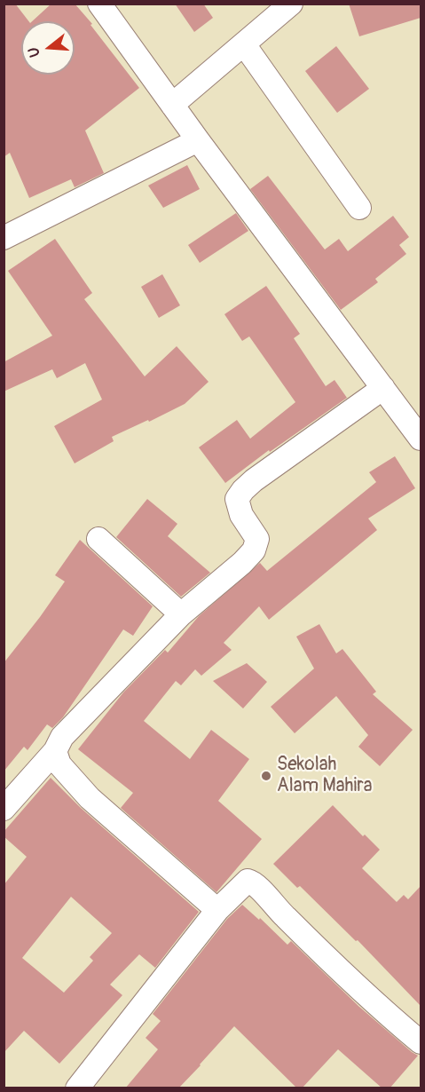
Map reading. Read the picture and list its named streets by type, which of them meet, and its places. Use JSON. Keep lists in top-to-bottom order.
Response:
{
  "places": ["Sekolah Alam Mahira"],
  "north": "left"
}
